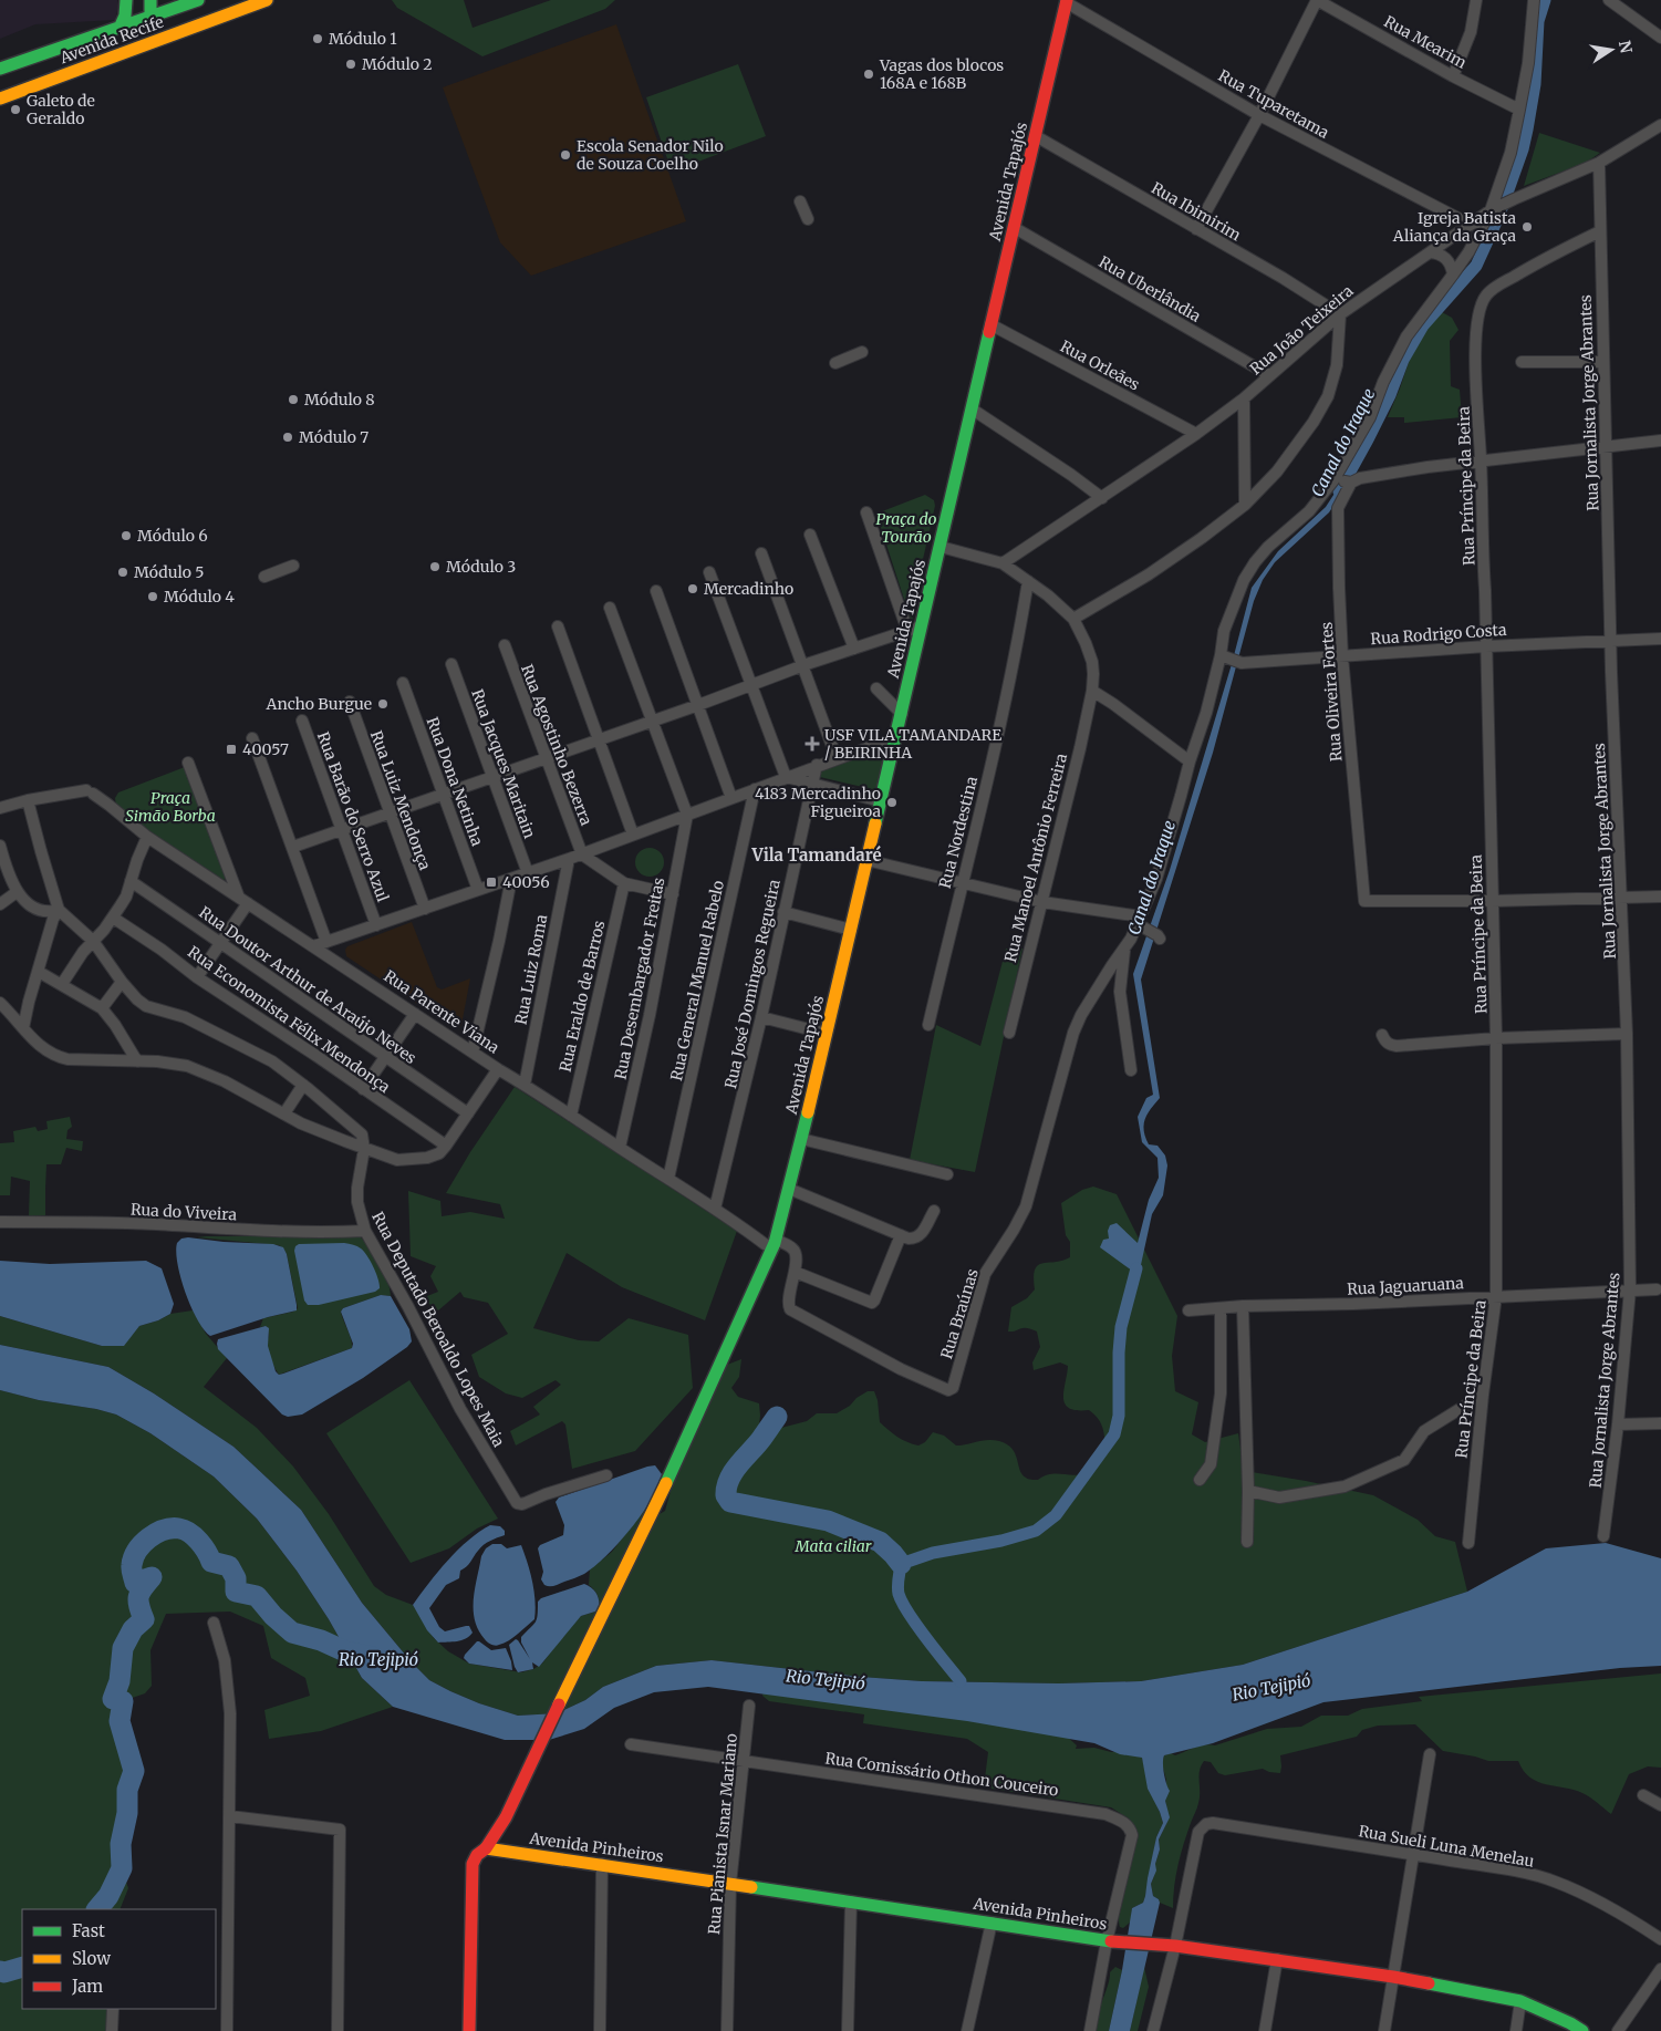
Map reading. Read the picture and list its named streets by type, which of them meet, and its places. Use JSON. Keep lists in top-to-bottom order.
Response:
{
  "streets": {
    "main road": ["Avenida Recife", "Avenida Tapajós", "Avenida Pinheiros"],
    "street": [
      "Rua Mearim",
      "Rua Tuparetama",
      "Rua Ibimirim",
      "Rua Uberlândia",
      "Rua João Teixeira",
      "Rua Orleães",
      "Rua Jornalista Jorge Abrantes",
      "Rua Príncipe da Beira",
      "Rua Rodrigo Costa",
      "Rua Oliveira Fortes",
      "Rua Agostinho Bezerra",
      "Rua Jacques Maritain",
      "Rua Dona Netinha",
      "Rua Luiz Mendonça",
      "Rua Barão do Serro Azul",
      "Rua Nordestina",
      "Rua Manoel Antônio Ferreira",
      "Rua Luiz Roma",
      "Rua Desembargador Freitas",
      "Rua General Manuel Rabelo",
      "Rua José Domingos Regueira",
      "Rua Doutor Arthur de Araújo Neves",
      "Rua Eraldo de Barros",
      "Rua Parente Viana",
      "Rua Economista Félix Mendonça",
      "Rua do Viveira",
      "Rua Jaguaruana",
      "Rua Braúnas",
      "Rua Deputado Beroaldo Lopes Maia",
      "Rua Comissário Othon Couceiro",
      "Rua Pianista Isnar Mariano",
      "Rua Sueli Luna Menelau"
    ]
  },
  "crossings": [
    ["Rua Mearim", "Rua Braúnas"],
    ["Rua Tuparetama", "Avenida Tapajós"],
    ["Rua Tuparetama", "Rua João Teixeira"],
    ["Avenida Tapajós", "Rua Ibimirim"],
    ["Avenida Tapajós", "Rua Uberlândia"],
    ["Avenida Tapajós", "Rua Orleães"],
    ["Avenida Tapajós", "Rua Manoel Antônio Ferreira"],
    ["Avenida Tapajós", "Rua Parente Viana"],
    ["Avenida Tapajós", "Rua Braúnas"],
    ["Avenida Tapajós", "Avenida Pinheiros"],
    ["Rua Ibimirim", "Rua João Teixeira"],
    ["Rua Uberlândia", "Rua João Teixeira"],
    ["Rua João Teixeira", "Rua Orleães"],
    ["Rua João Teixeira", "Rua Jornalista Jorge Abrantes"],
    ["Rua João Teixeira", "Rua Manoel Antônio Ferreira"],
    ["Rua João Teixeira", "Rua Braúnas"],
    ["Rua Jornalista Jorge Abrantes", "Rua Príncipe da Beira"],
    ["Rua Jornalista Jorge Abrantes", "Rua Rodrigo Costa"],
    ["Rua Jornalista Jorge Abrantes", "Rua Jaguaruana"],
    ["Rua Príncipe da Beira", "Rua Rodrigo Costa"],
    ["Rua Príncipe da Beira", "Rua Oliveira Fortes"],
    ["Rua Príncipe da Beira", "Rua Jaguaruana"],
    ["Rua Rodrigo Costa", "Rua Oliveira Fortes"],
    ["Rua Rodrigo Costa", "Rua Braúnas"],
    ["Rua Nordestina", "Rua Manoel Antônio Ferreira"],
    ["Rua Luiz Roma", "Rua Parente Viana"],
    ["Rua Desembargador Freitas", "Rua Parente Viana"],
    ["Rua General Manuel Rabelo", "Rua Parente Viana"],
    ["Rua José Domingos Regueira", "Rua Parente Viana"],
    ["Rua Eraldo de Barros", "Rua Parente Viana"],
    ["Rua Parente Viana", "Rua Braúnas"],
    ["Rua do Viveira", "Rua Deputado Beroaldo Lopes Maia"],
    ["Rua Comissário Othon Couceiro", "Rua Pianista Isnar Mariano"],
    ["Rua Comissário Othon Couceiro", "Avenida Pinheiros"],
    ["Rua Pianista Isnar Mariano", "Avenida Pinheiros"],
    ["Rua Sueli Luna Menelau", "Avenida Pinheiros"]
  ],
  "districts": ["Vila Tamandaré"],
  "water": ["Canal do Iraque", "Rio Tejipió"],
  "parks": ["Praça do Tourão", "Praça Simão Borba", "Mata ciliar"],
  "places": {
    "other": [
      "Módulo 1",
      "Módulo 2",
      "Vagas dos blocos 168A e 168B",
      "Galeto de Geraldo",
      "Escola Senador Nilo de Souza Coelho",
      "Igreja Batista Aliança da Graça",
      "Módulo 8",
      "Módulo 7",
      "Módulo 6",
      "Módulo 3",
      "Módulo 5",
      "Mercadinho",
      "Módulo 4",
      "Ancho Burgue",
      "4183 Mercadinho Figueiroa"
    ],
    "health": ["USF VILA TAMANDARE / BEIRINHA"],
    "transit": ["40057", "40056"]
  },
  "legend": ["Fast", "Slow", "Jam"],
  "north": "right"
}
